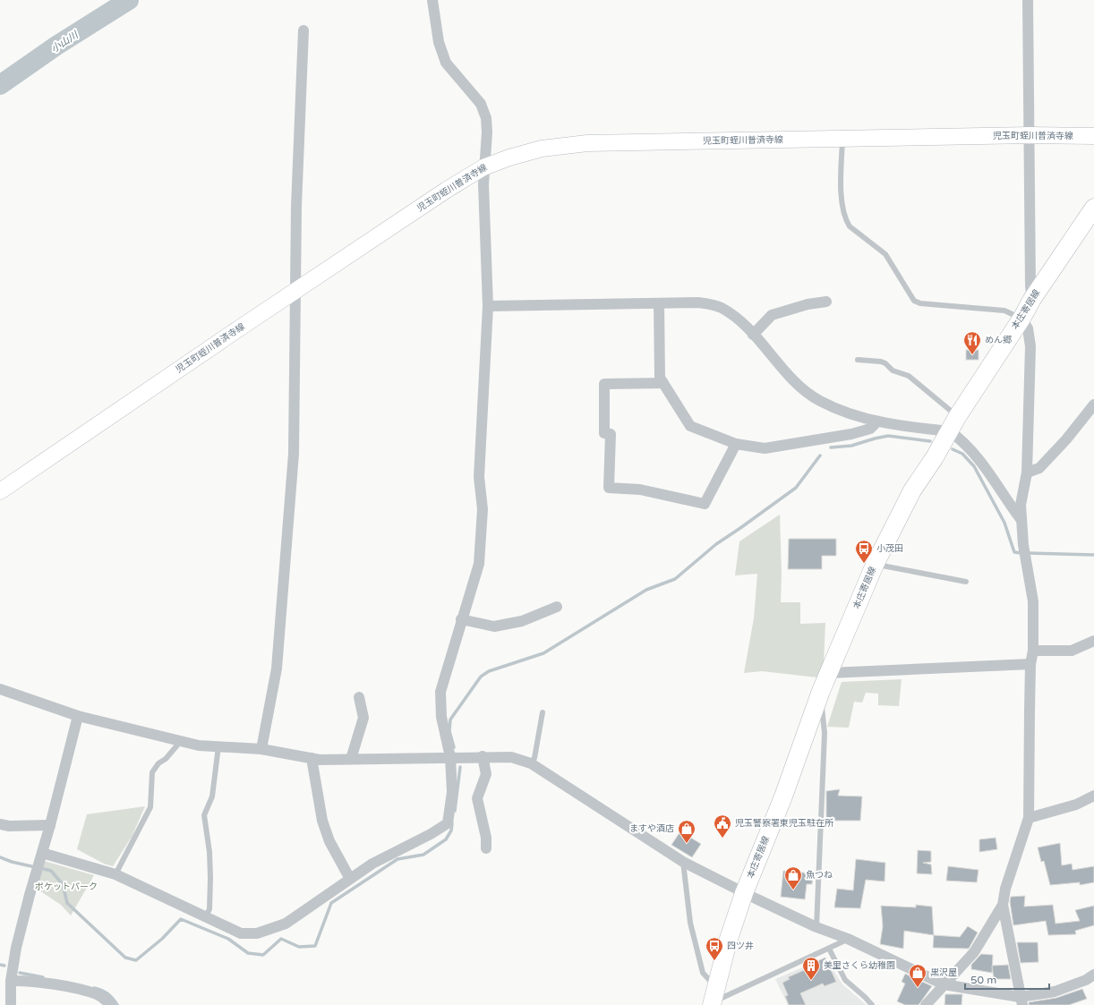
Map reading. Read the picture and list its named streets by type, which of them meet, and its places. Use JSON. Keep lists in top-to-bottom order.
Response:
{
  "streets": {
    "main road": ["児玉町蛭川普済寺線", "本庄寄居線"]
  },
  "water": ["小山川"],
  "parks": ["ポケットパーク"],
  "places": {
    "restaurant": ["めん郷"],
    "bus stop": ["小茂田", "四ツ井"],
    "public building": ["児玉警察署東児玉駐在所"],
    "shop": ["ますや酒店", "魚つね", "黒沢屋"],
    "building": ["美里さくら幼稚園"]
  },
  "scale_bar": "50 m"
}
